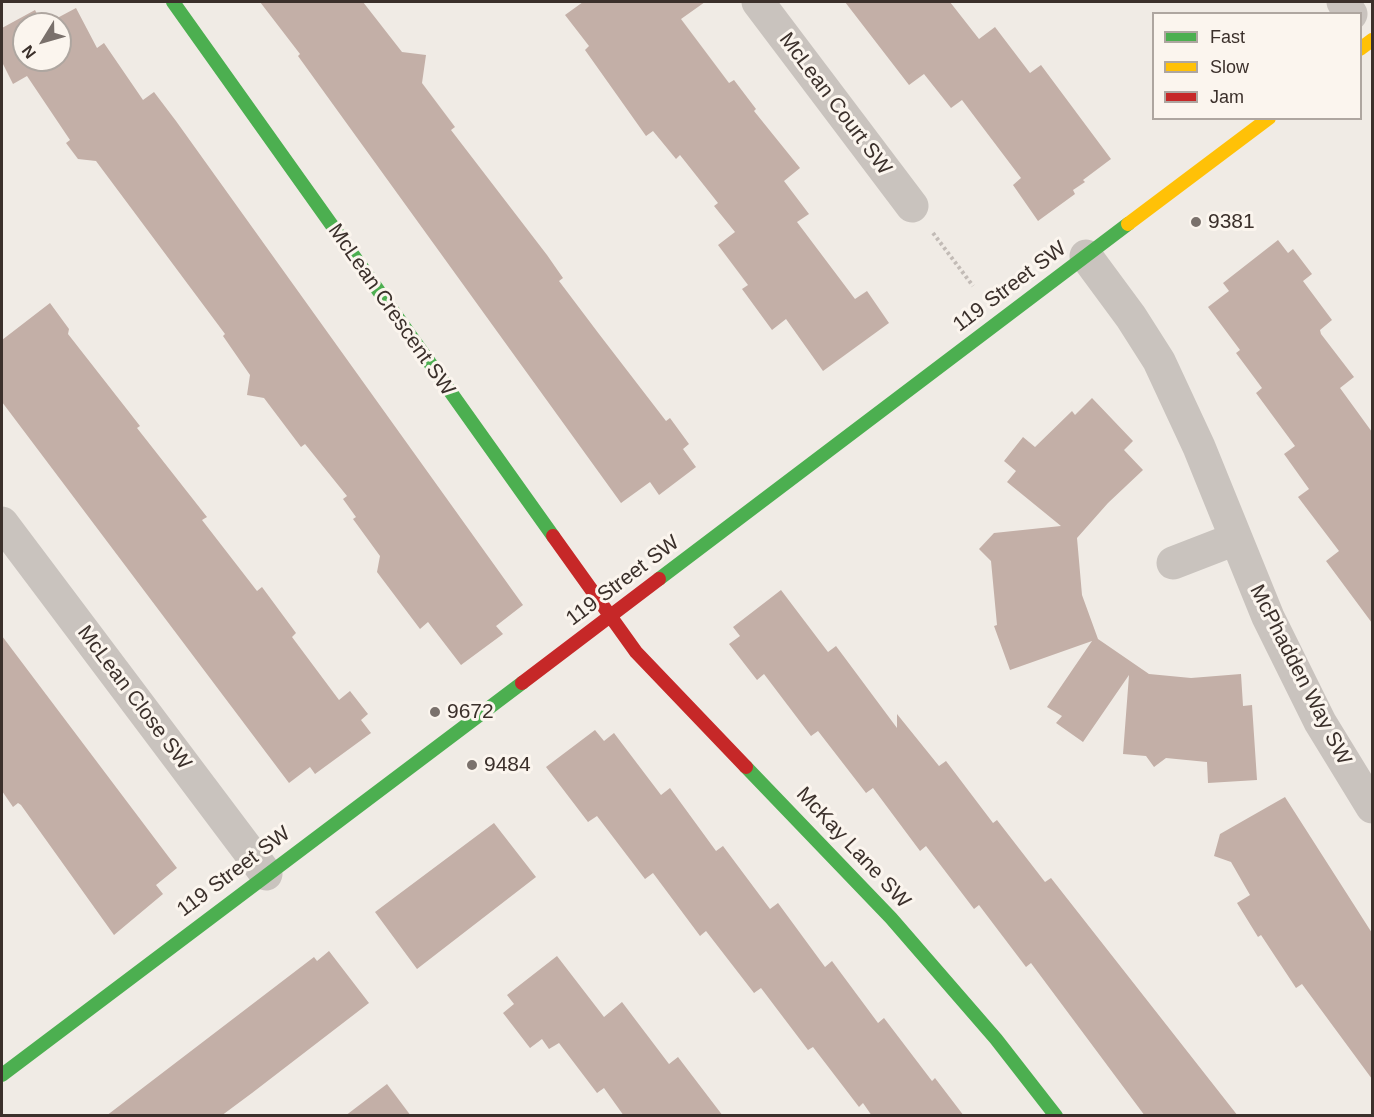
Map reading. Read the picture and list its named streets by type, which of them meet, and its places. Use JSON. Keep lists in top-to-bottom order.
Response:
{
  "streets": {
    "street": [
      "McLean Court SW",
      "119 Street SW",
      "McLean Crescent SW",
      "McPhadden Way SW",
      "McLean Close SW",
      "McKay Lane SW"
    ]
  },
  "crossings": [
    ["119 Street SW", "McLean Crescent SW"],
    ["119 Street SW", "McPhadden Way SW"],
    ["119 Street SW", "McLean Close SW"],
    ["119 Street SW", "McKay Lane SW"],
    ["McLean Crescent SW", "McKay Lane SW"]
  ],
  "places": ["9381", "9672", "9484"],
  "legend": ["Fast", "Slow", "Jam"],
  "north": "bottom left"
}
